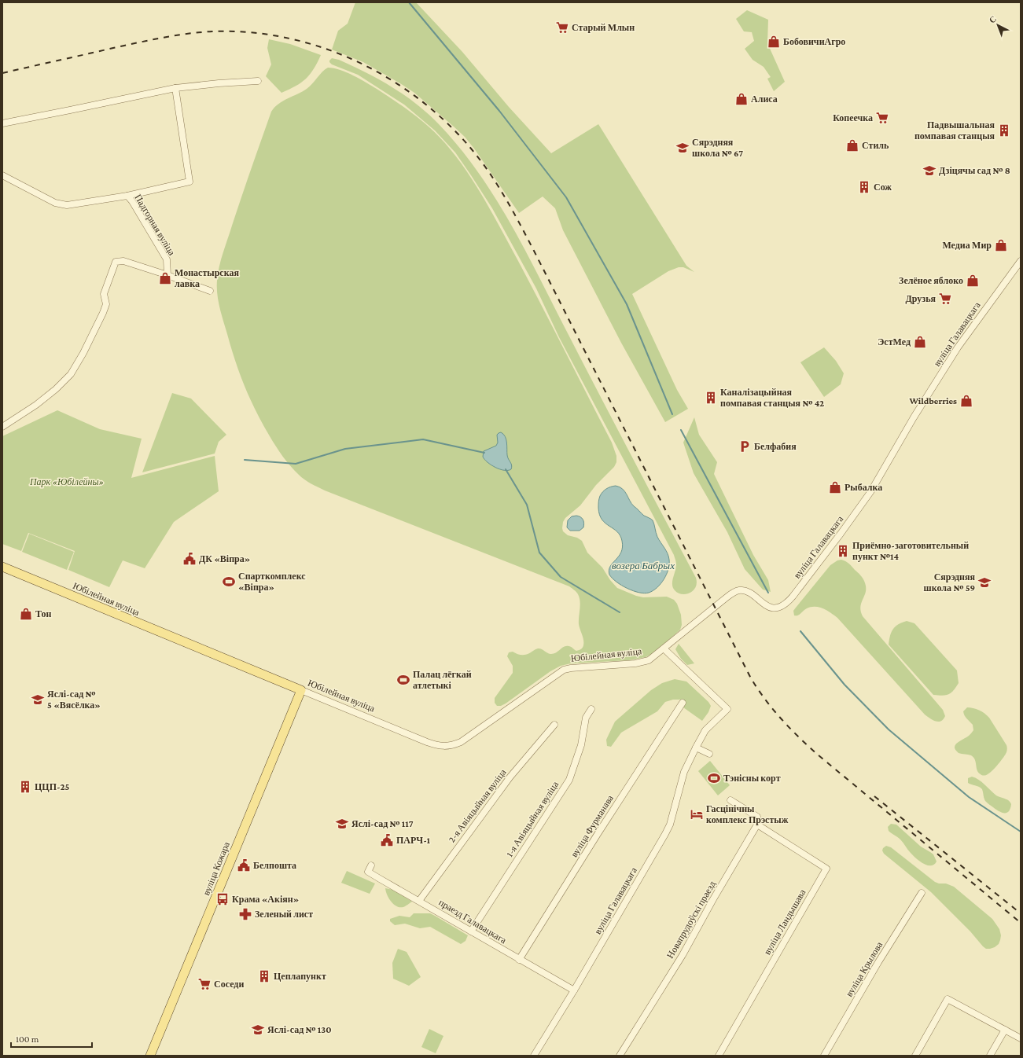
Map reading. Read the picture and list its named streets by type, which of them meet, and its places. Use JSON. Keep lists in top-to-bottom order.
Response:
{
  "streets": {
    "main road": ["Юбілейная вуліца", "вуліца Кожара"],
    "street": [
      "Падгорная вуліца",
      "вуліца Галавацкага",
      "2-я Авіяцыйная вуліца",
      "1-я Авіяцыйная вуліца",
      "вуліца Фурманава",
      "Новапрудоўскі праезд",
      "праезд Галавацкага",
      "вуліца Ландышава",
      "вуліца Крылова"
    ]
  },
  "crossings": [
    ["вуліца Галавацкага", "Юбілейная вуліца"],
    ["вуліца Галавацкага", "праезд Галавацкага"],
    ["Юбілейная вуліца", "вуліца Кожара"],
    ["2-я Авіяцыйная вуліца", "праезд Галавацкага"],
    ["1-я Авіяцыйная вуліца", "праезд Галавацкага"],
    ["вуліца Фурманава", "праезд Галавацкага"],
    ["Новапрудоўскі праезд", "вуліца Ландышава"]
  ],
  "water": ["возера Бабрых"],
  "parks": ["Парк «Юбілейны»"],
  "places": {
    "supermarket": [
      "Старый Млын",
      "Копеечка",
      "Друзья",
      "Соседи"
    ],
    "shop": [
      "БобовичиАгро",
      "Алиса",
      "Стиль",
      "Медиа Мир",
      "Монастырская лавка",
      "Зелёное яблоко",
      "ЭстМед",
      "Wildberries",
      "Рыбалка",
      "Тон"
    ],
    "building": [
      "Падвышальная помпавая станцыя",
      "Сож",
      "Каналізацыйная помпавая станцыя № 42",
      "Приёмно-заготовительный пункт №14",
      "ЦЦП-25",
      "Цеплапункт"
    ],
    "school or university": [
      "Сярэдняя школа № 67",
      "Дзіцячы сад № 8",
      "Сярэдняя школа № 59",
      "Яслі-сад № 5 «Вясёлка»",
      "Яслі-сад № 117",
      "Яслі-сад № 130"
    ],
    "parking": ["Белфабия"],
    "public building": ["ДК «Віпра»", "ПАРЧ-1", "Белпошта"],
    "sports": ["Спарткомплекс «Віпра»", "Палац лёгкай атлетыкі", "Тэнісны корт"],
    "hotel": ["Гасцінічны комплекс Прэстыж"],
    "bus stop": ["Крама «Акіян»"],
    "pharmacy": ["Зеленый лист"]
  },
  "scale_bar": "100 m",
  "north": "top left"
}
